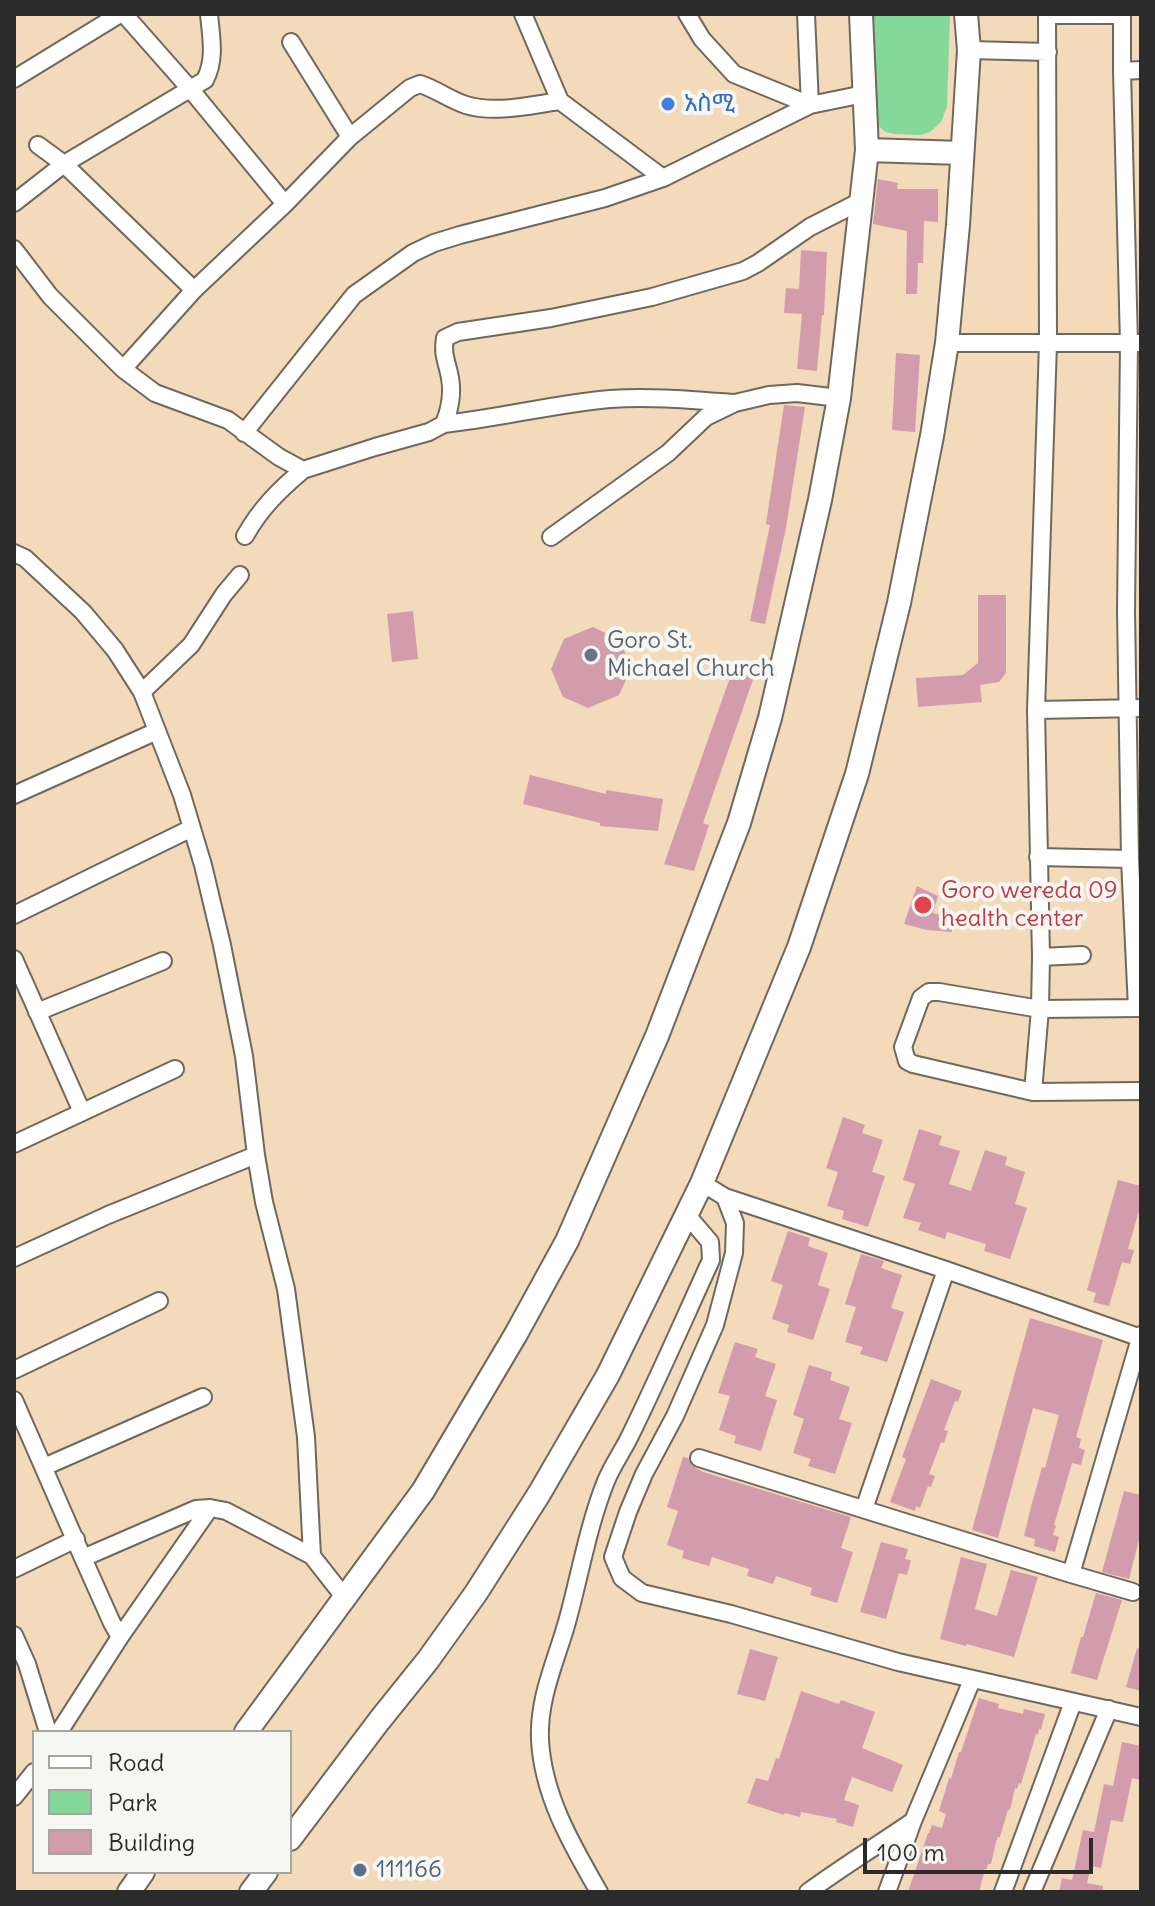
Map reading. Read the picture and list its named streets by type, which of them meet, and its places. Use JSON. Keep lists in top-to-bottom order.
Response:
{
  "places": [
    "አስሚ",
    "Goro St. Michael Church",
    "Goro wereda 09 health center",
    "111166"
  ],
  "legend": ["Road", "Park", "Building"],
  "scale_bar": "100 m"
}
